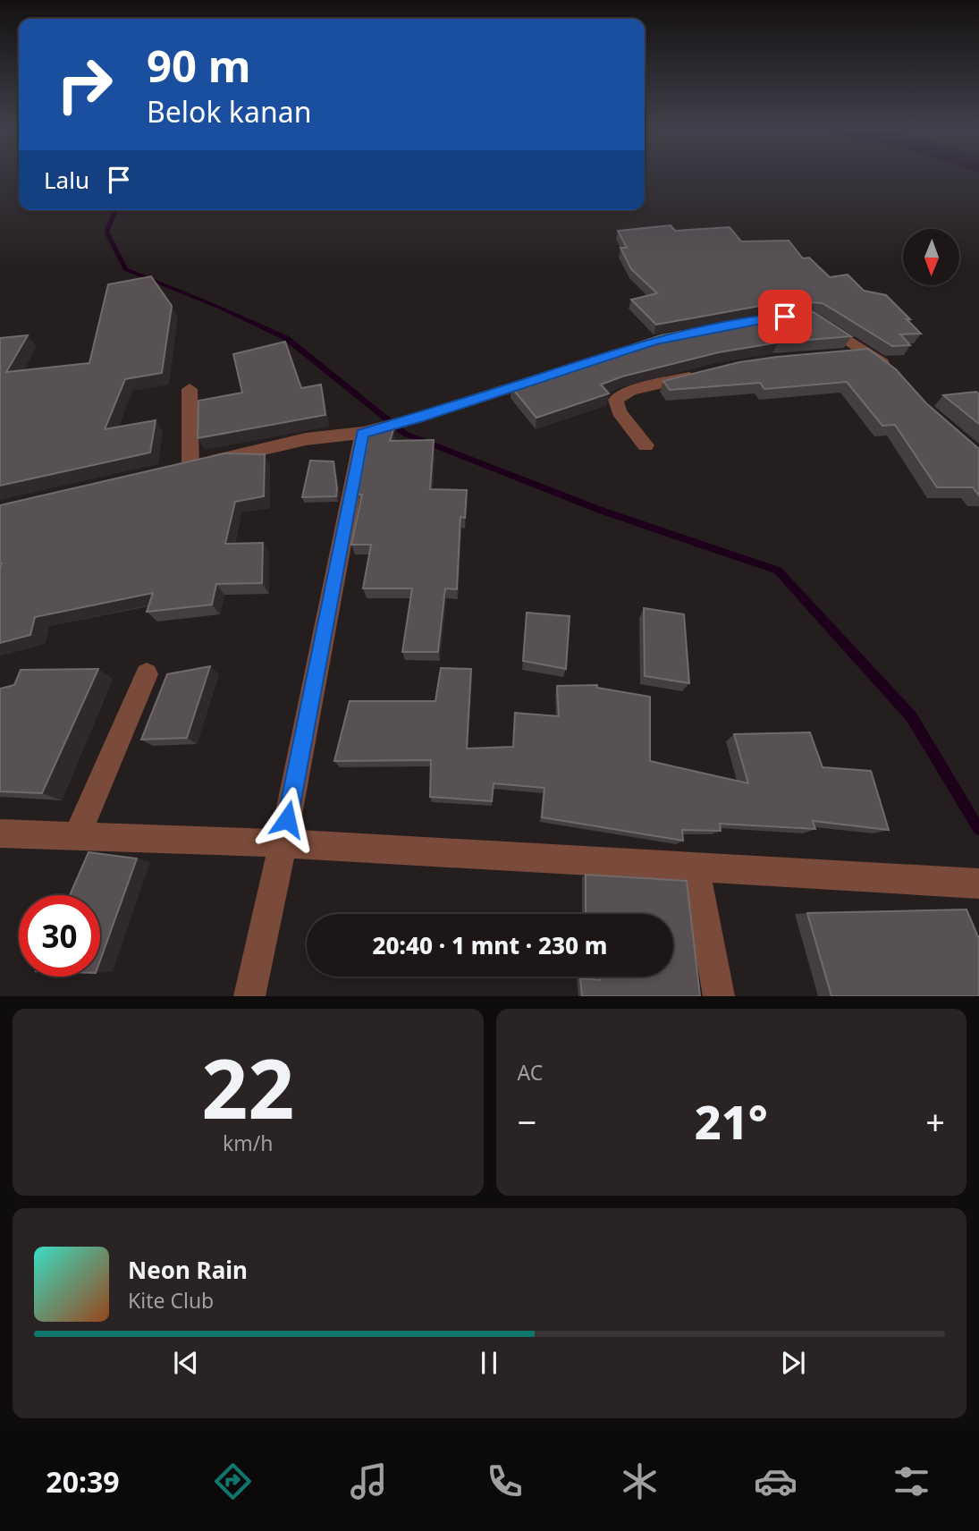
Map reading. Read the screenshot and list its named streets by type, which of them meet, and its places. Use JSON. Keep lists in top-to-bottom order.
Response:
{
  "north": "bottom",
  "page": {
    "turn": ["90 m", "Belok kanan"],
    "then": "Lalu",
    "limit": "30",
    "trip": "20:40 · 1 mnt · 230 m",
    "tile": [
      ["22", "km/h"],
      "AC"
    ],
    "heat": ["−", "21°", "+"],
    "song": ["Neon Rain", "Kite Club"],
    "tabs": "20:39"
  }
}
